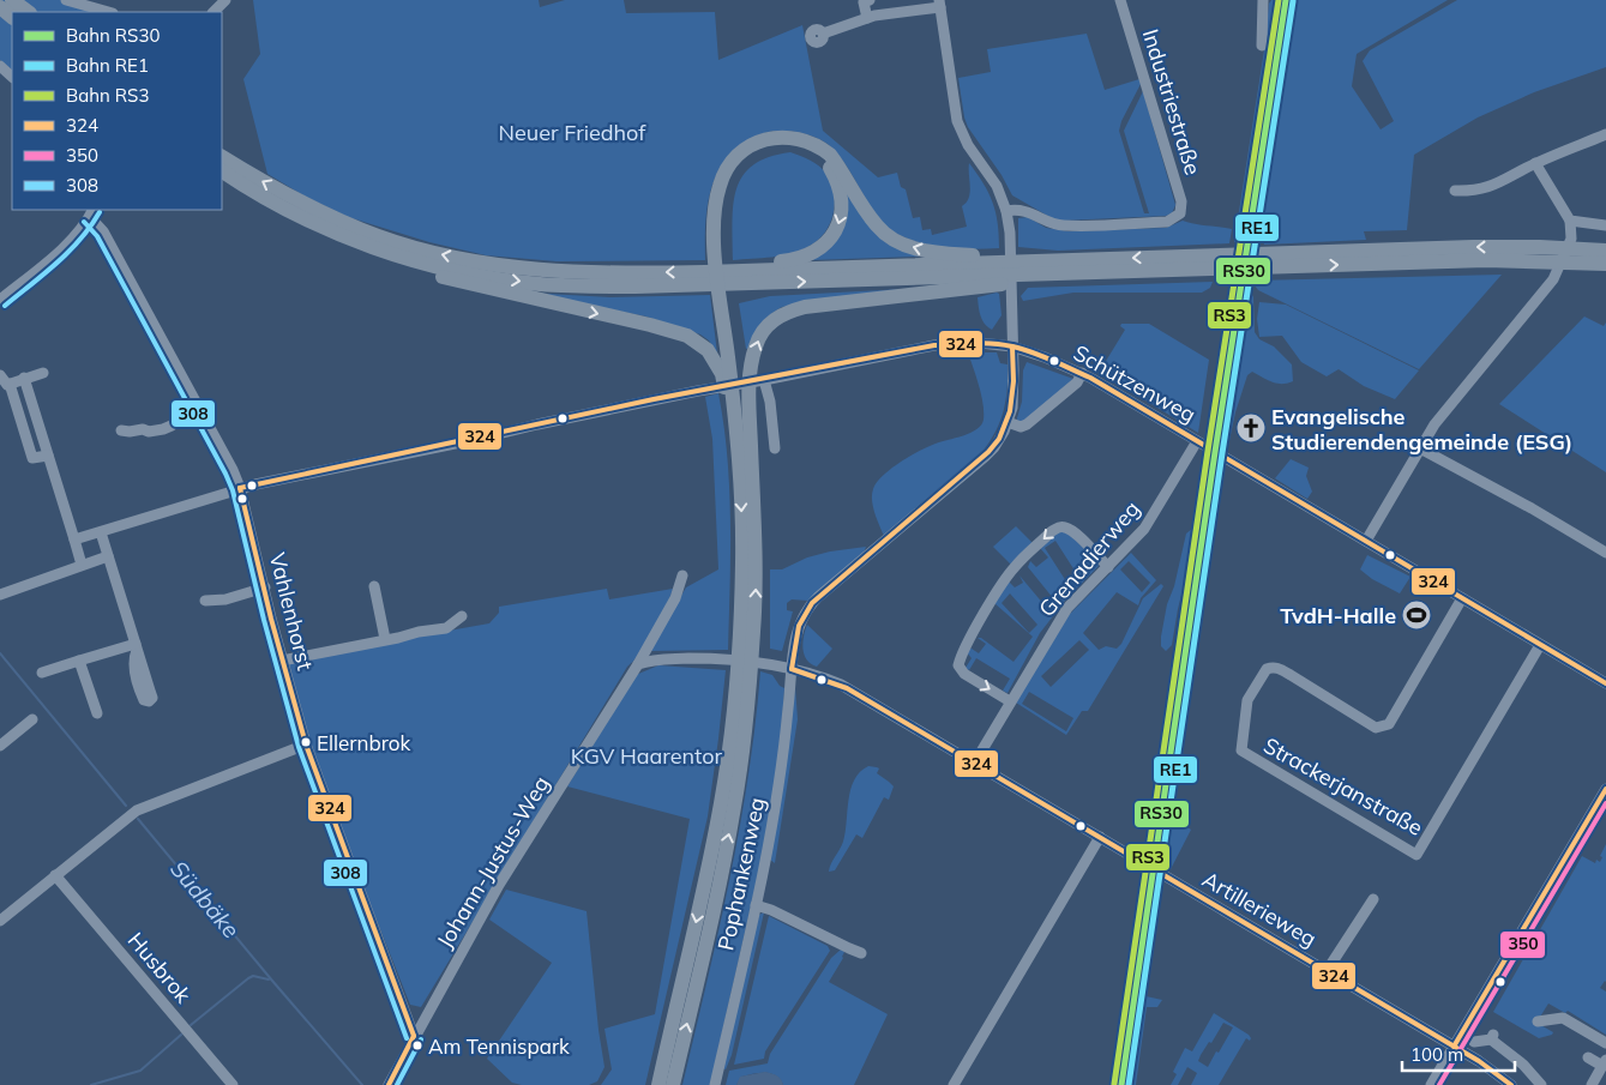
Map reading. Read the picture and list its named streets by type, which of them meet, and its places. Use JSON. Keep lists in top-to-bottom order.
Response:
{
  "streets": {
    "street": [
      "Industriestraße",
      "Schützenweg",
      "Grenadierweg",
      "Vahlenhorst",
      "Strackerjanstraße",
      "Johann-Justus-Weg",
      "Pophankenweg",
      "Artillerieweg",
      "Husbrok"
    ]
  },
  "crossings": [
    ["Schützenweg", "Grenadierweg"],
    ["Schützenweg", "Vahlenhorst"],
    ["Schützenweg", "Strackerjanstraße"],
    ["Grenadierweg", "Artillerieweg"],
    ["Vahlenhorst", "Johann-Justus-Weg"],
    ["Pophankenweg", "Artillerieweg"]
  ],
  "water": ["Südbäke"],
  "parks": ["Neuer Friedhof", "KGV Haarentor"],
  "places": {
    "church": ["Evangelische Studierendengemeinde (ESG)"],
    "sports": ["TvdH-Halle"],
    "other": ["Ellernbrok", "Am Tennispark"]
  },
  "lines": [
    "rail line RS30",
    "rail line RS3",
    "rail line RE1",
    "transit line 308",
    "transit line 324",
    "transit line 350"
  ],
  "legend": [
    "Bahn RS30",
    "Bahn RE1",
    "Bahn RS3",
    "324",
    "350",
    "308"
  ],
  "scale_bar": "100 m"
}
